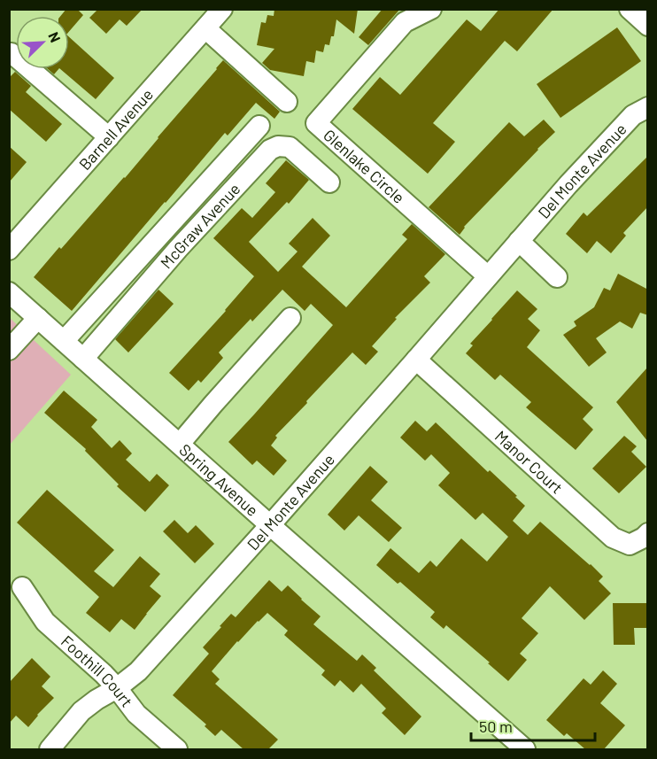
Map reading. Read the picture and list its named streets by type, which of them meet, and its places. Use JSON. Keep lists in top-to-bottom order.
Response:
{
  "streets": {
    "street": [
      "Barnell Avenue",
      "Glenlake Circle",
      "Del Monte Avenue",
      "McGraw Avenue",
      "Manor Court",
      "Spring Avenue",
      "Foothill Court"
    ]
  },
  "crossings": [
    ["Glenlake Circle", "Del Monte Avenue"],
    ["Del Monte Avenue", "Manor Court"],
    ["Del Monte Avenue", "Spring Avenue"],
    ["Del Monte Avenue", "Foothill Court"],
    ["McGraw Avenue", "Spring Avenue"]
  ],
  "scale_bar": "50 m",
  "north": "top right"
}
